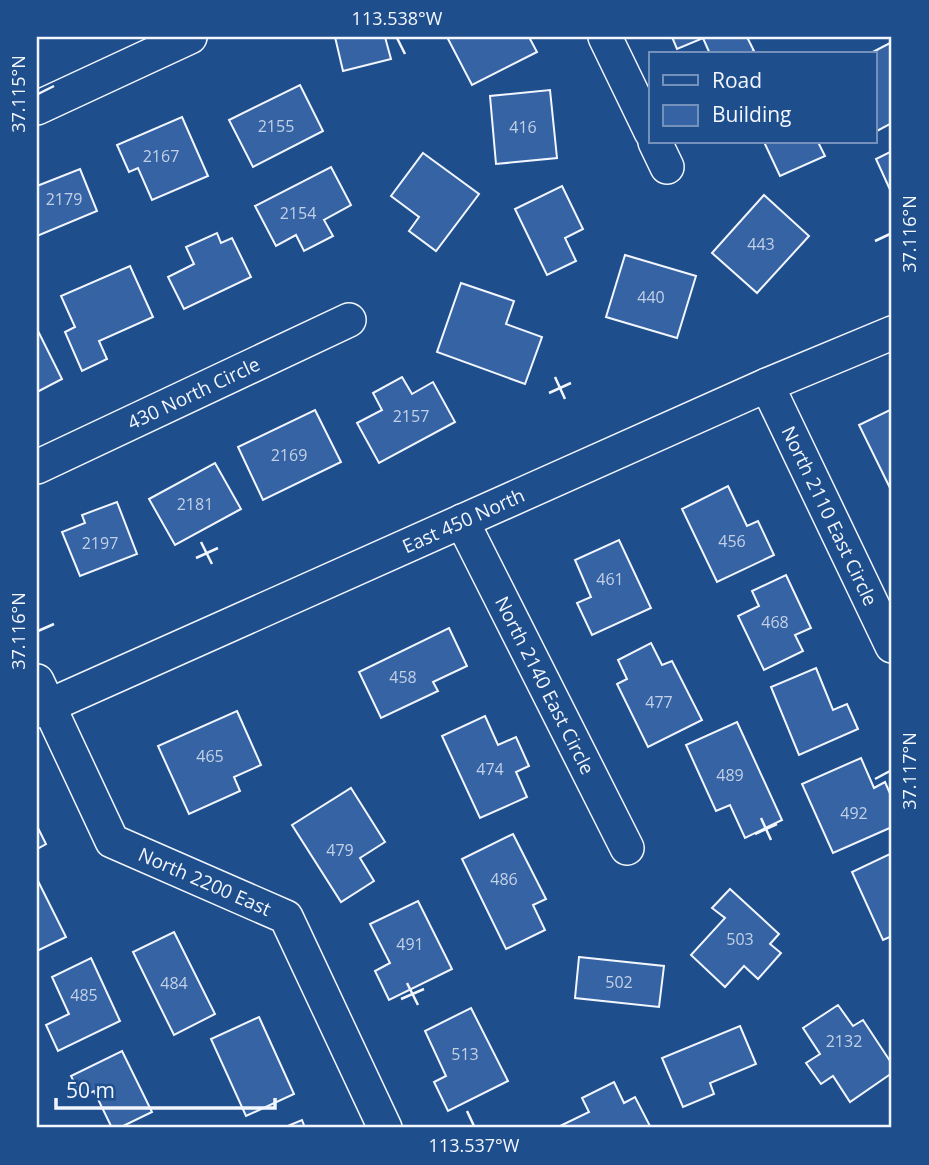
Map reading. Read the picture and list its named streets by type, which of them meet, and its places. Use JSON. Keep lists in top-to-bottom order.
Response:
{
  "streets": {
    "street": [
      "430 North Circle",
      "North 2110 East Circle",
      "East 450 North",
      "North 2140 East Circle",
      "North 2200 East"
    ]
  },
  "crossings": [
    ["North 2110 East Circle", "East 450 North"],
    ["East 450 North", "North 2140 East Circle"],
    ["East 450 North", "North 2200 East"]
  ],
  "house_numbers": [
    "2155",
    "416",
    "2167",
    "2179",
    "2154",
    "443",
    "440",
    "2157",
    "2169",
    "2181",
    "456",
    "2197",
    "461",
    "468",
    "458",
    "477",
    "465",
    "474",
    "489",
    "492",
    "479",
    "486",
    "503",
    "491",
    "502",
    "484",
    "485",
    "2132",
    "513"
  ],
  "legend": ["Road", "Building"],
  "scale_bar": "50 m",
  "coordinates": [
    "113.538°W",
    "37.115°N",
    "37.116°N",
    "37.117°N",
    "113.537°W"
  ]
}
